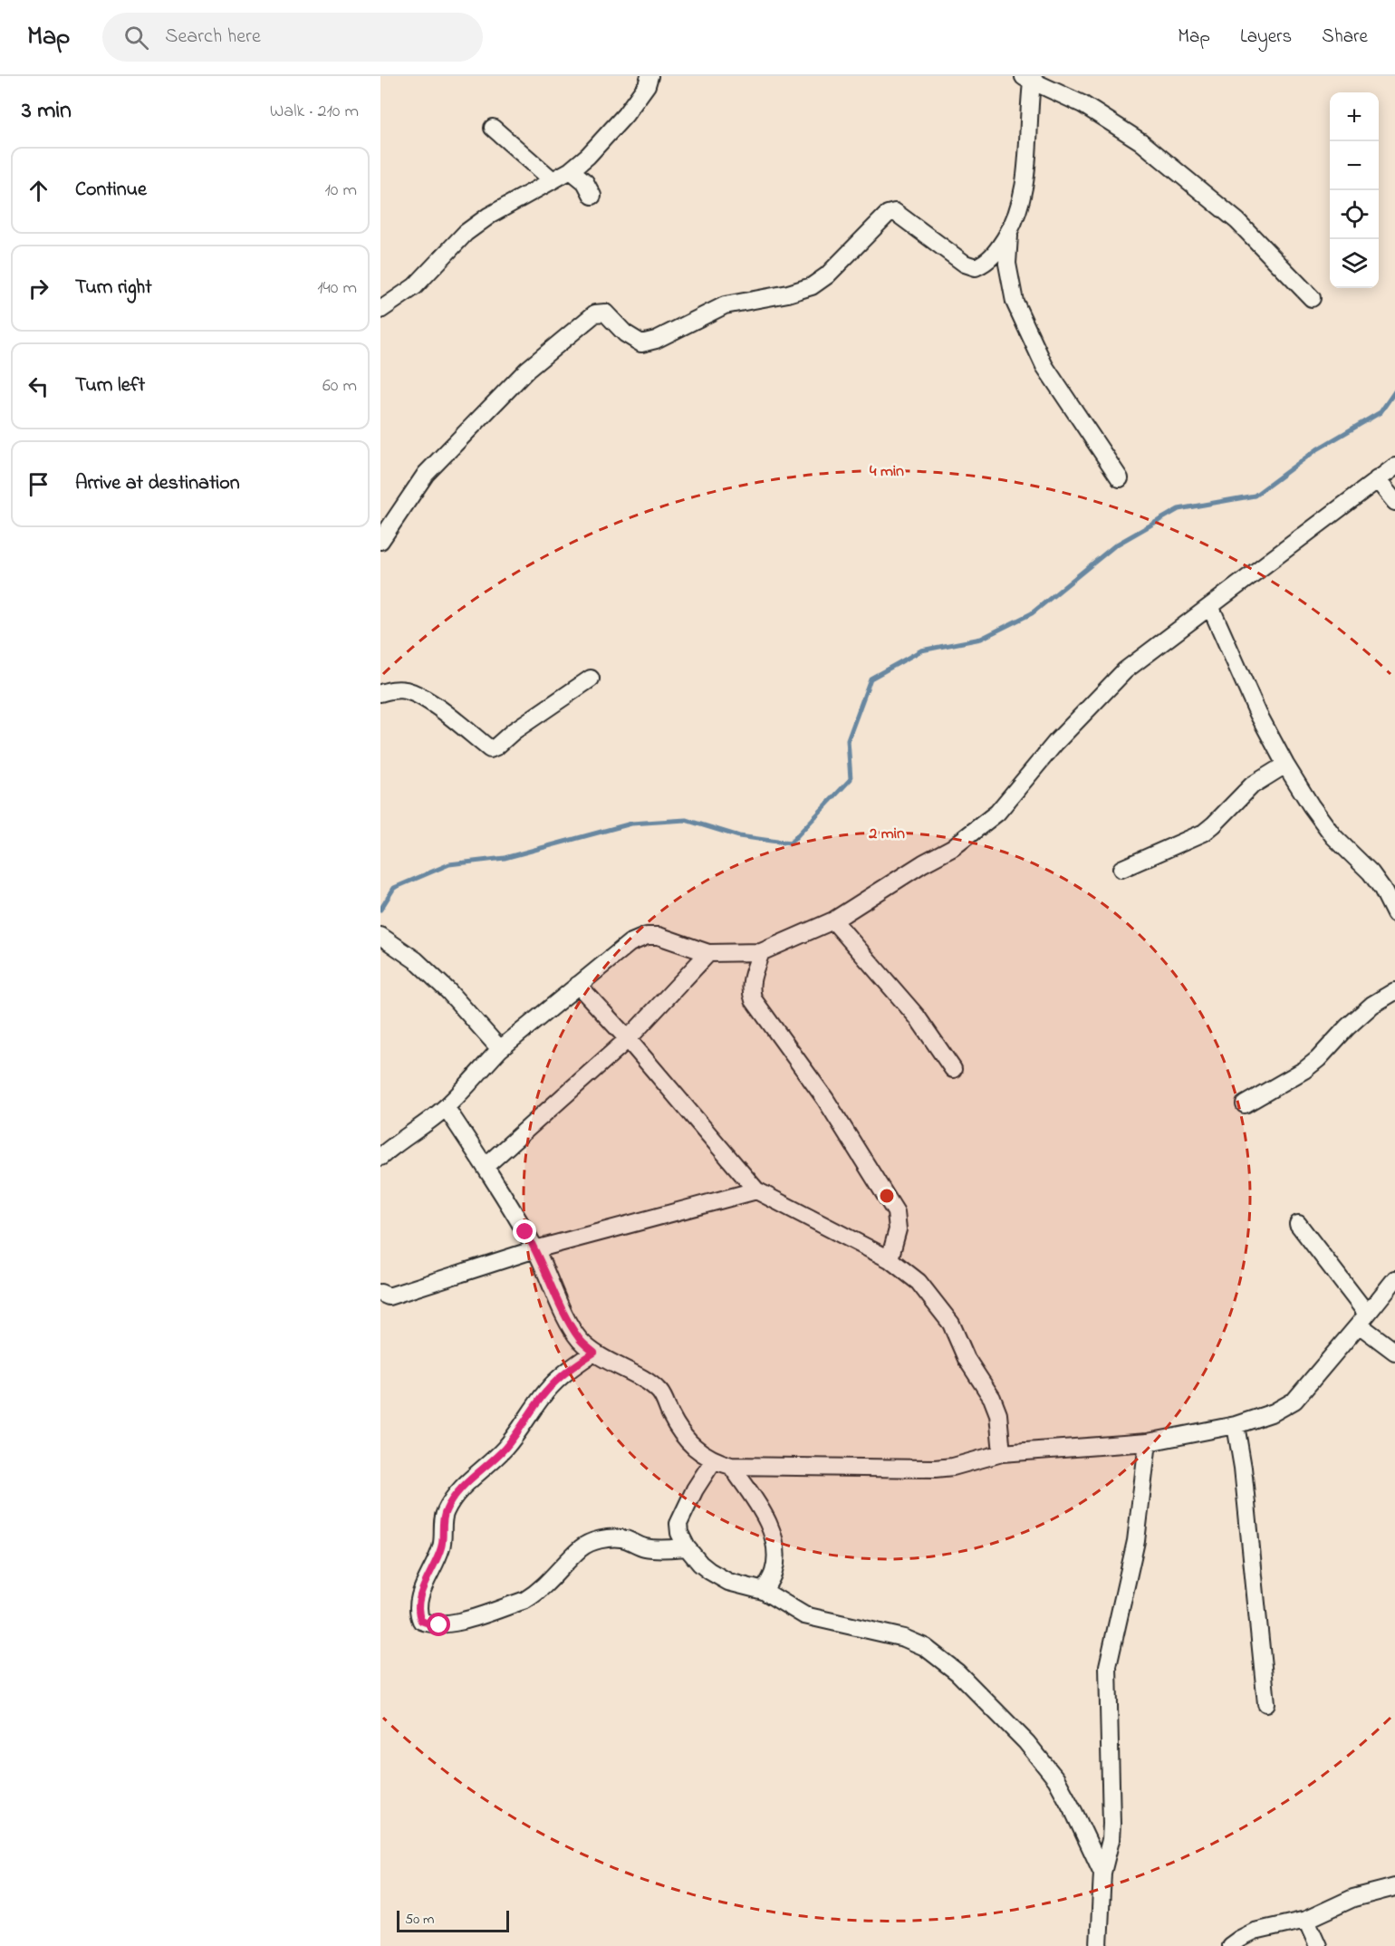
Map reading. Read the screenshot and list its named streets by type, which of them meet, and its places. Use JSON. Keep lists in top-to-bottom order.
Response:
{
  "scale_bar": "50 m",
  "page": {
    "header": "Map",
    "search": "Search here",
    "nav": ["Map", "Layers", "Share"],
    "heading": ["3 min", "Walk · 210 m"],
    "map_buttons": ["+", "−"],
    "list": [
      ["Continue", "10 m"],
      ["Turn right", "140 m"],
      ["Turn left", "60 m"],
      "Arrive at destination"
    ],
    "scale": "50 m"
  },
  "rings": ["4 min", "2 min"]
}
